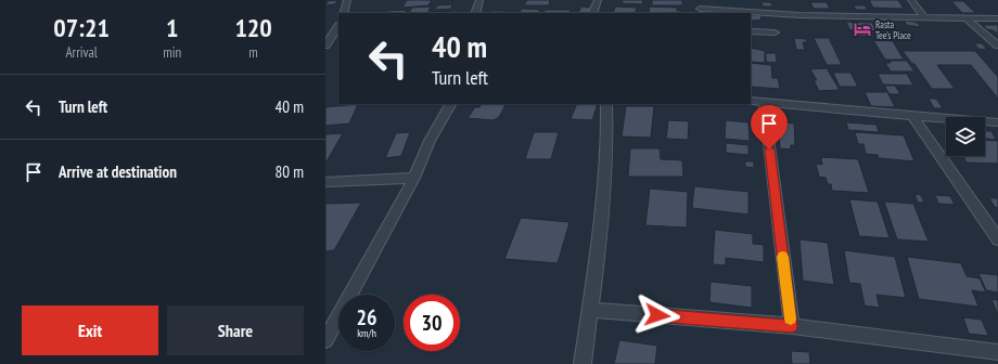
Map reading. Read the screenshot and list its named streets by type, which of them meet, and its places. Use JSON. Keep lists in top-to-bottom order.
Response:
{
  "places": {
    "hotel": ["Rasta Tee’s Place"]
  },
  "page": {
    "eta": [
      "07:21",
      "Arrival",
      "1",
      "min",
      "120",
      "m"
    ],
    "turn": ["40 m", "Turn left"],
    "list": [
      {
        "name": "Turn left",
        "value": "40 m"
      },
      {
        "name": "Arrive at destination",
        "value": "80 m"
      }
    ],
    "speed": "26 km/h",
    "limit": "30",
    "buttons": ["Exit", "Share"]
  }
}
